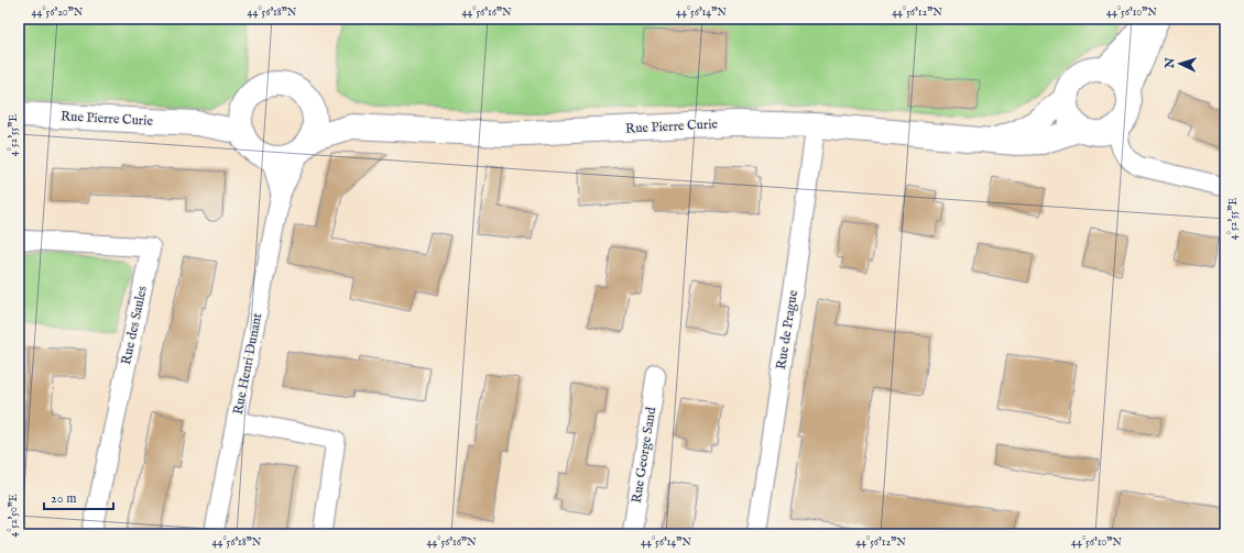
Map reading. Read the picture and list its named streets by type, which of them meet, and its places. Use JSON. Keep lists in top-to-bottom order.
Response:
{
  "streets": {
    "street": [
      "Rue Pierre Curie",
      "Rue des Saules",
      "Rue de Prague",
      "Rue Henri Dunant",
      "Rue George Sand"
    ]
  },
  "crossings": [
    ["Rue Pierre Curie", "Rue de Prague"],
    ["Rue Pierre Curie", "Rue Henri Dunant"]
  ],
  "scale_bar": "20 m",
  "north": "left",
  "coordinates": [
    "44°56'20\"N",
    "44°56'18\"N",
    "44°56'16\"N",
    "44°56'14\"N",
    "44°56'12\"N",
    "44°56'10\"N",
    "4°52'55\"E",
    "4°52'50\"E"
  ]
}
